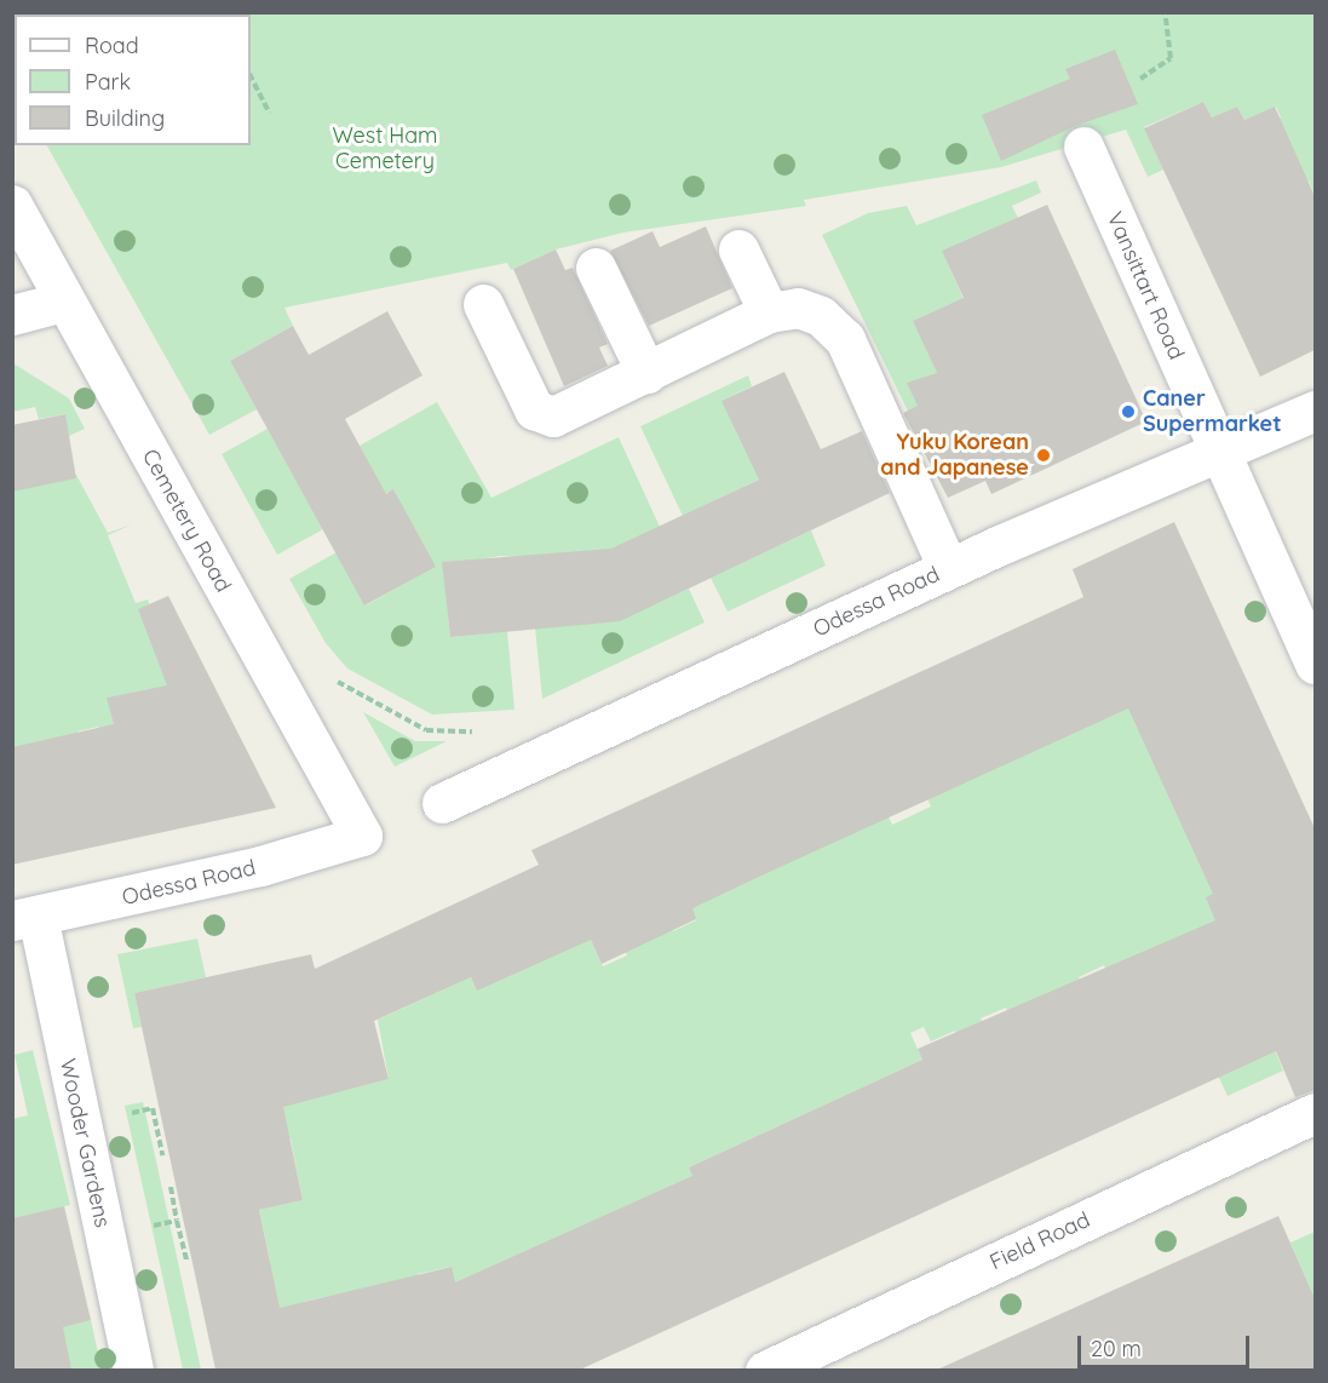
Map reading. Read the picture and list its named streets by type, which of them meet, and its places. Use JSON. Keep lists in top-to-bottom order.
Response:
{
  "streets": {
    "street": [
      "Vansittart Road",
      "Cemetery Road",
      "Odessa Road",
      "Wooder Gardens",
      "Field Road"
    ]
  },
  "crossings": [
    ["Vansittart Road", "Odessa Road"],
    ["Cemetery Road", "Odessa Road"],
    ["Odessa Road", "Wooder Gardens"]
  ],
  "parks": ["West Ham Cemetery"],
  "places": ["Caner Supermarket", "Yuku Korean and Japanese"],
  "legend": ["Road", "Park", "Building"],
  "scale_bar": "20 m"
}
